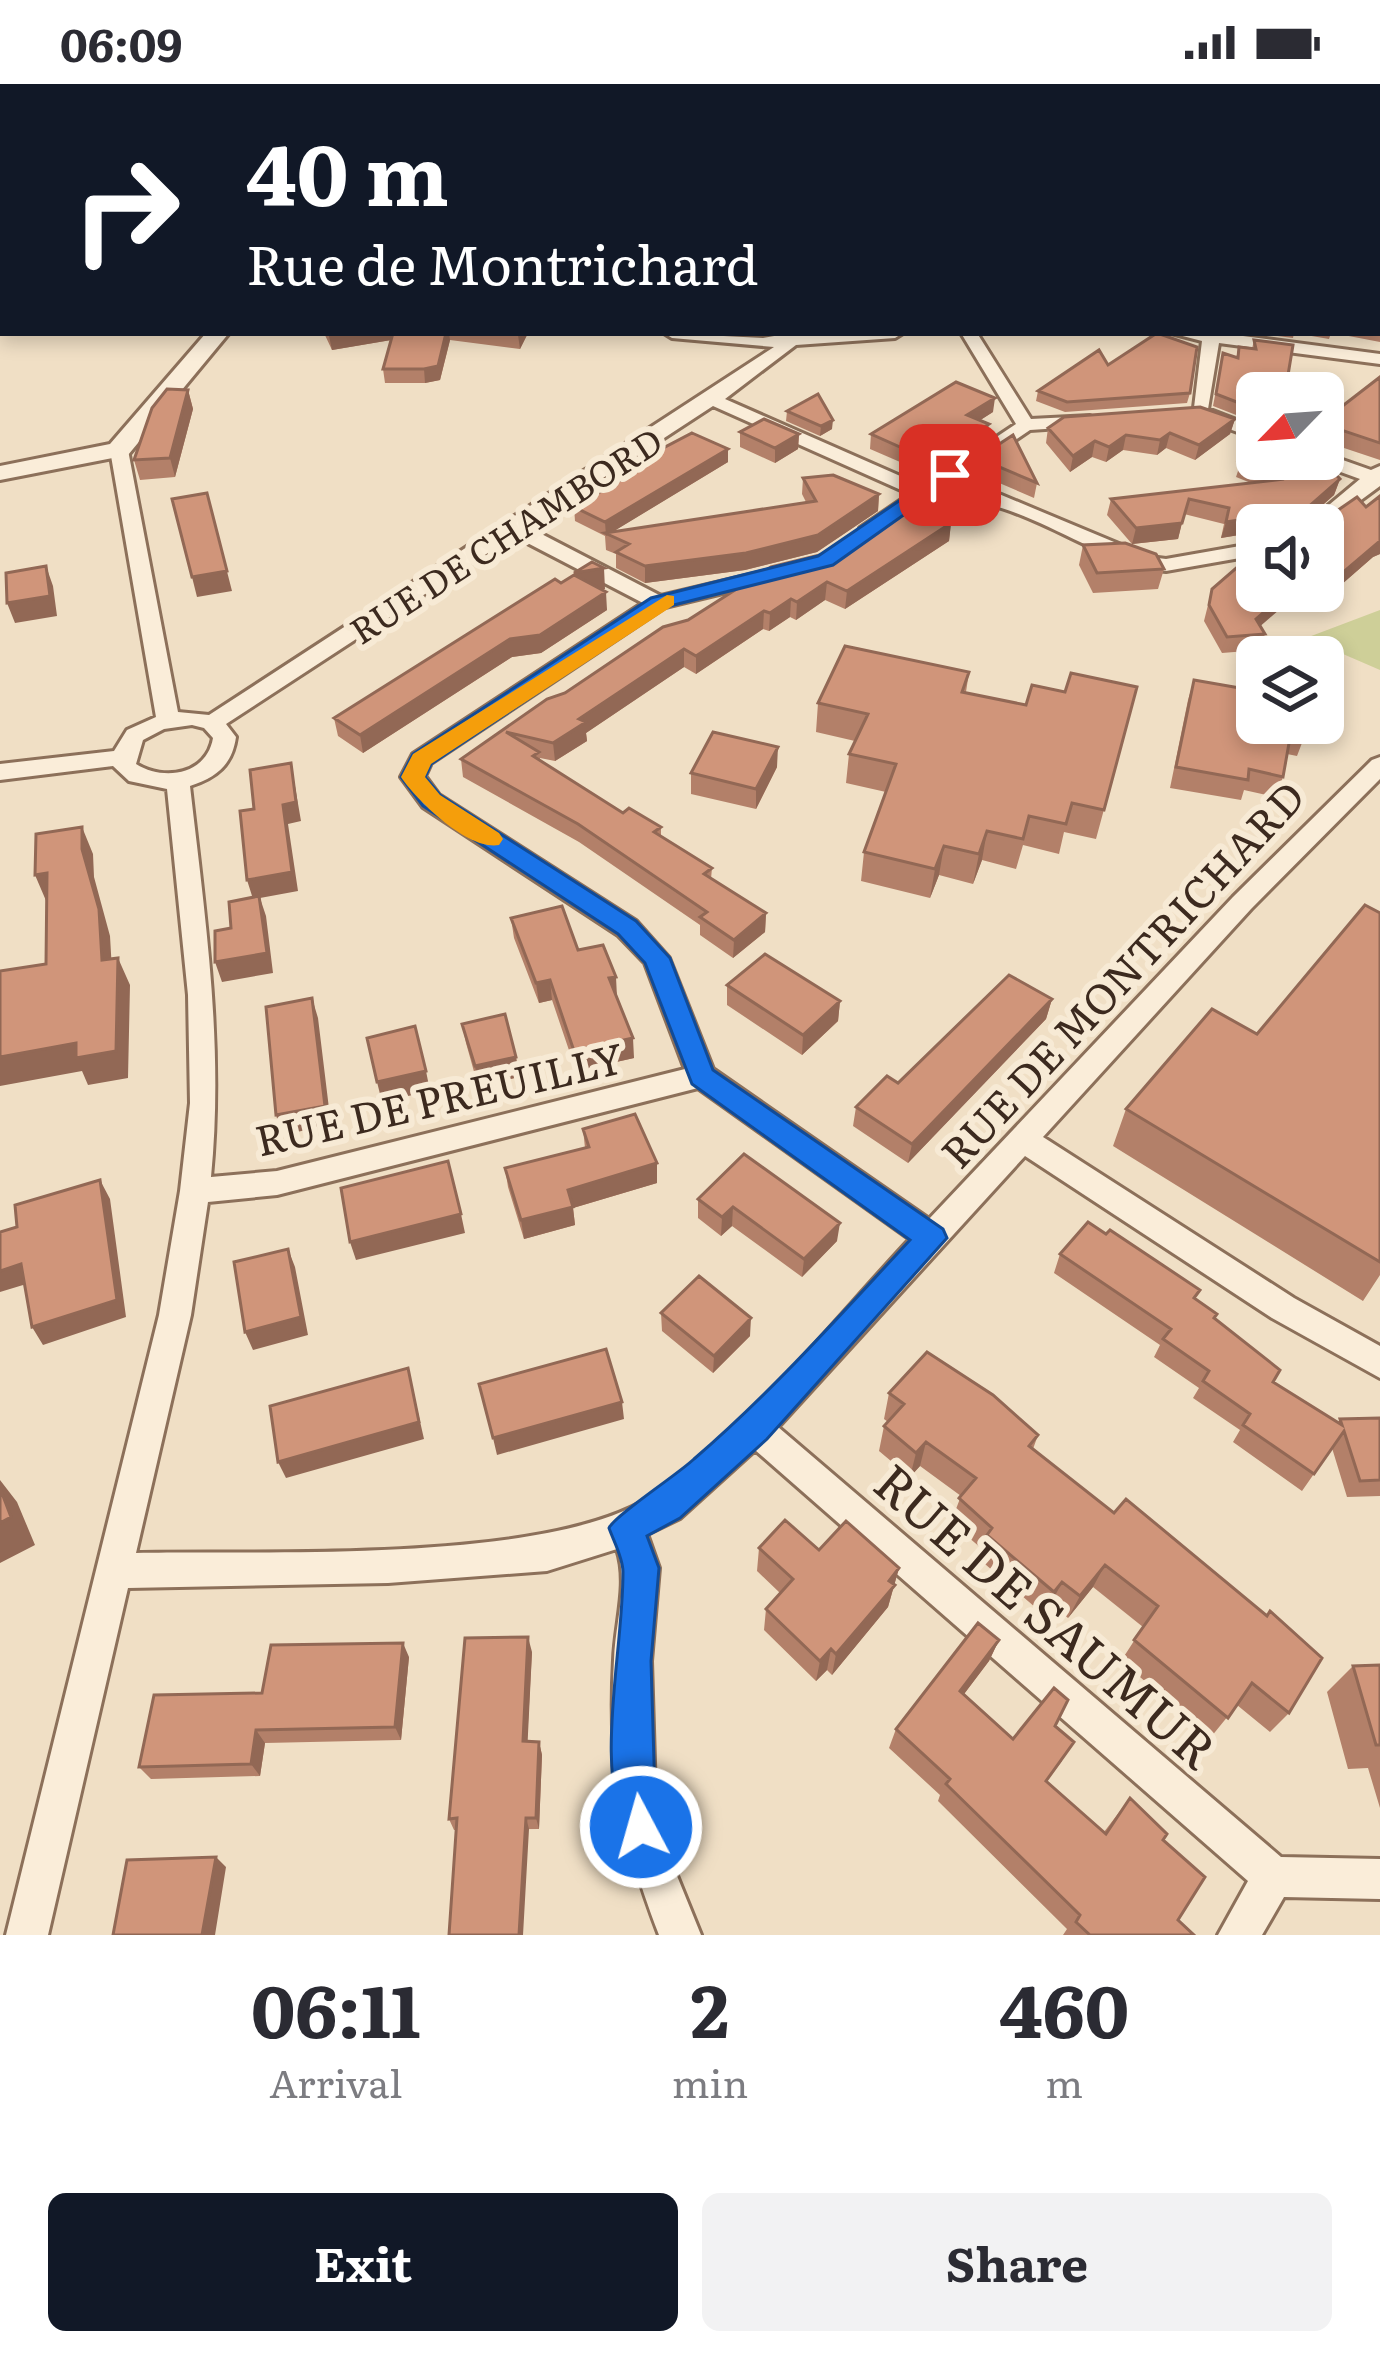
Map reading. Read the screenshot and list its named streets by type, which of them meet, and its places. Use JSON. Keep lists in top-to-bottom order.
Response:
{
  "streets": {
    "street": [
      "RUE DE CHAMBORD",
      "RUE DE MONTRICHARD",
      "RUE DE PREUILLY",
      "RUE DE SAUMUR"
    ]
  },
  "crossings": [
    ["RUE DE MONTRICHARD", "RUE DE SAUMUR"]
  ],
  "north": "bottom left",
  "page": {
    "status": "06:09",
    "turn": ["40 m", "Rue de Montrichard"],
    "eta": [
      "06:11",
      "Arrival",
      "2",
      "min",
      "460",
      "m"
    ],
    "buttons": ["Exit", "Share"]
  }
}
